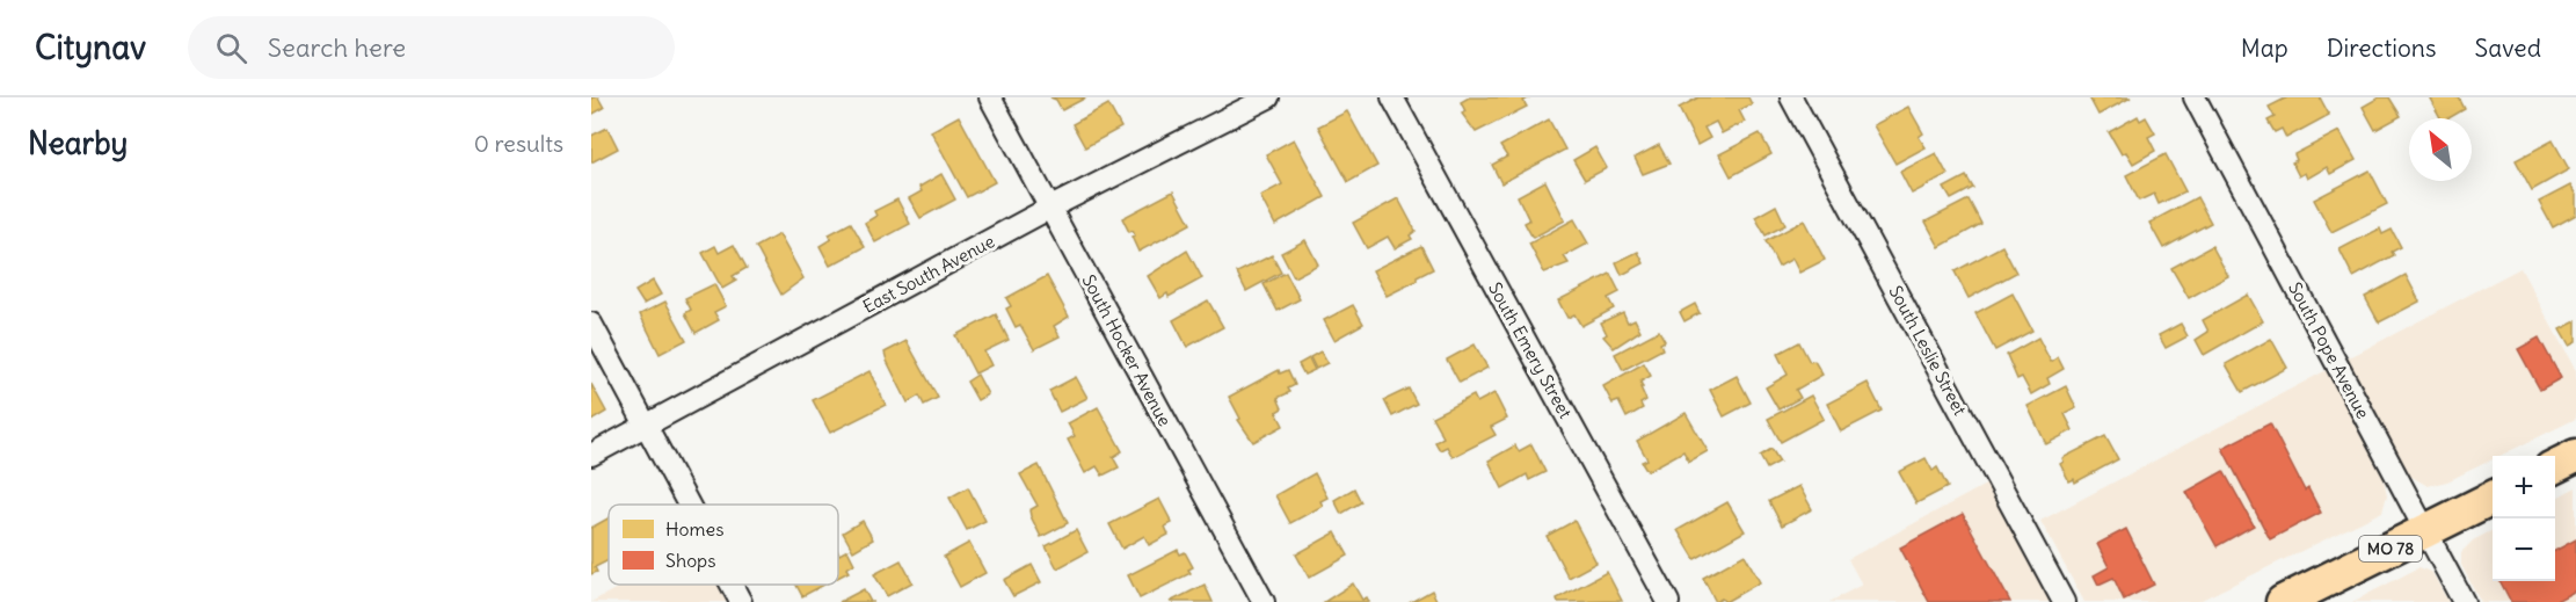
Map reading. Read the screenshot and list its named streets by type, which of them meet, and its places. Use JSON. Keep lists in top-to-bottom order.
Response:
{
  "streets": {
    "main road": ["MO 78"],
    "street": [
      "East South Avenue",
      "South Hocker Avenue",
      "South Emery Street",
      "South Leslie Street",
      "South Pope Avenue"
    ]
  },
  "crossings": [
    ["East South Avenue", "South Hocker Avenue"],
    ["South Pope Avenue", "MO 78"]
  ],
  "legend": ["Homes", "Shops"],
  "north": "top left",
  "page": {
    "header": "Citynav",
    "search": "Search here",
    "nav": ["Map", "Directions", "Saved"],
    "heading": ["Nearby", "0 results"],
    "map_buttons": ["+", "−"]
  }
}
